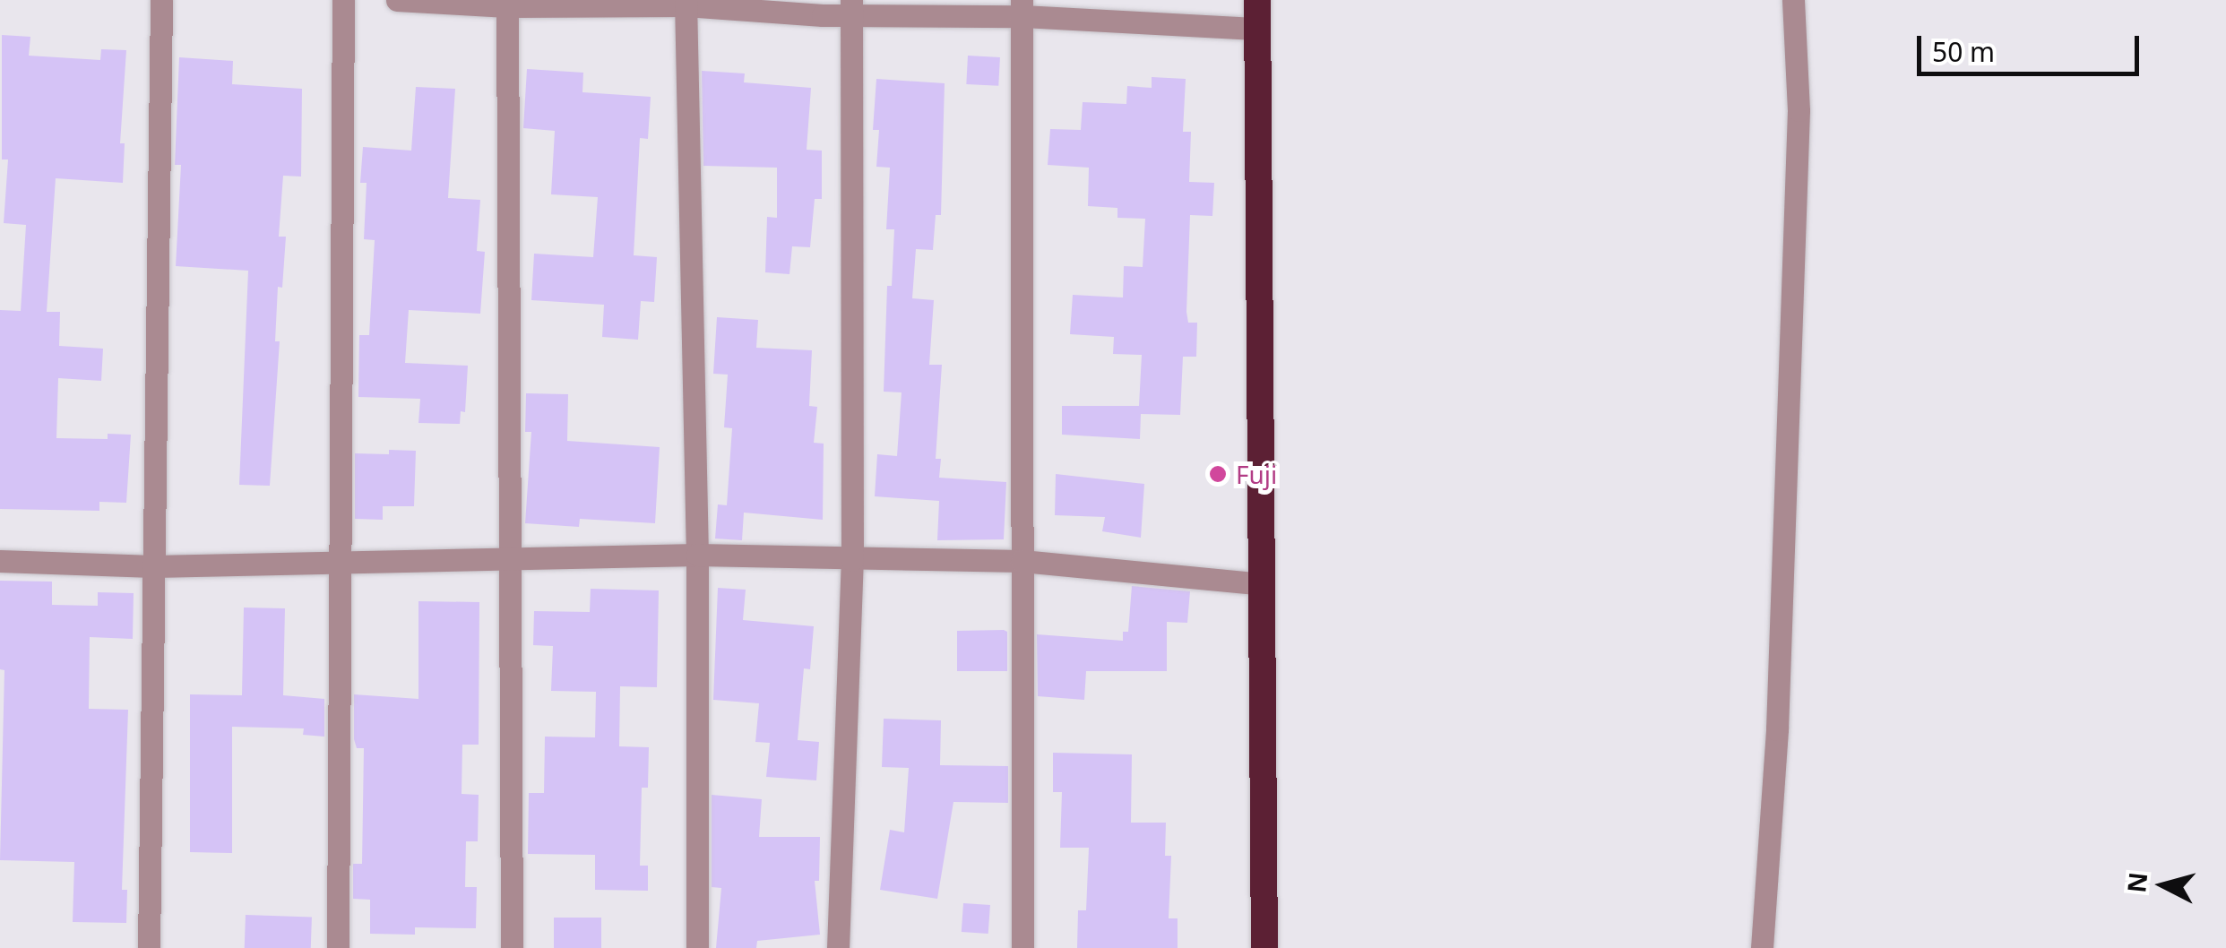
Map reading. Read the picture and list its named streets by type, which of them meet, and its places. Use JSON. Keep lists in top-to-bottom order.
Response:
{
  "places": ["Fuji"],
  "scale_bar": "50 m",
  "north": "left"
}
